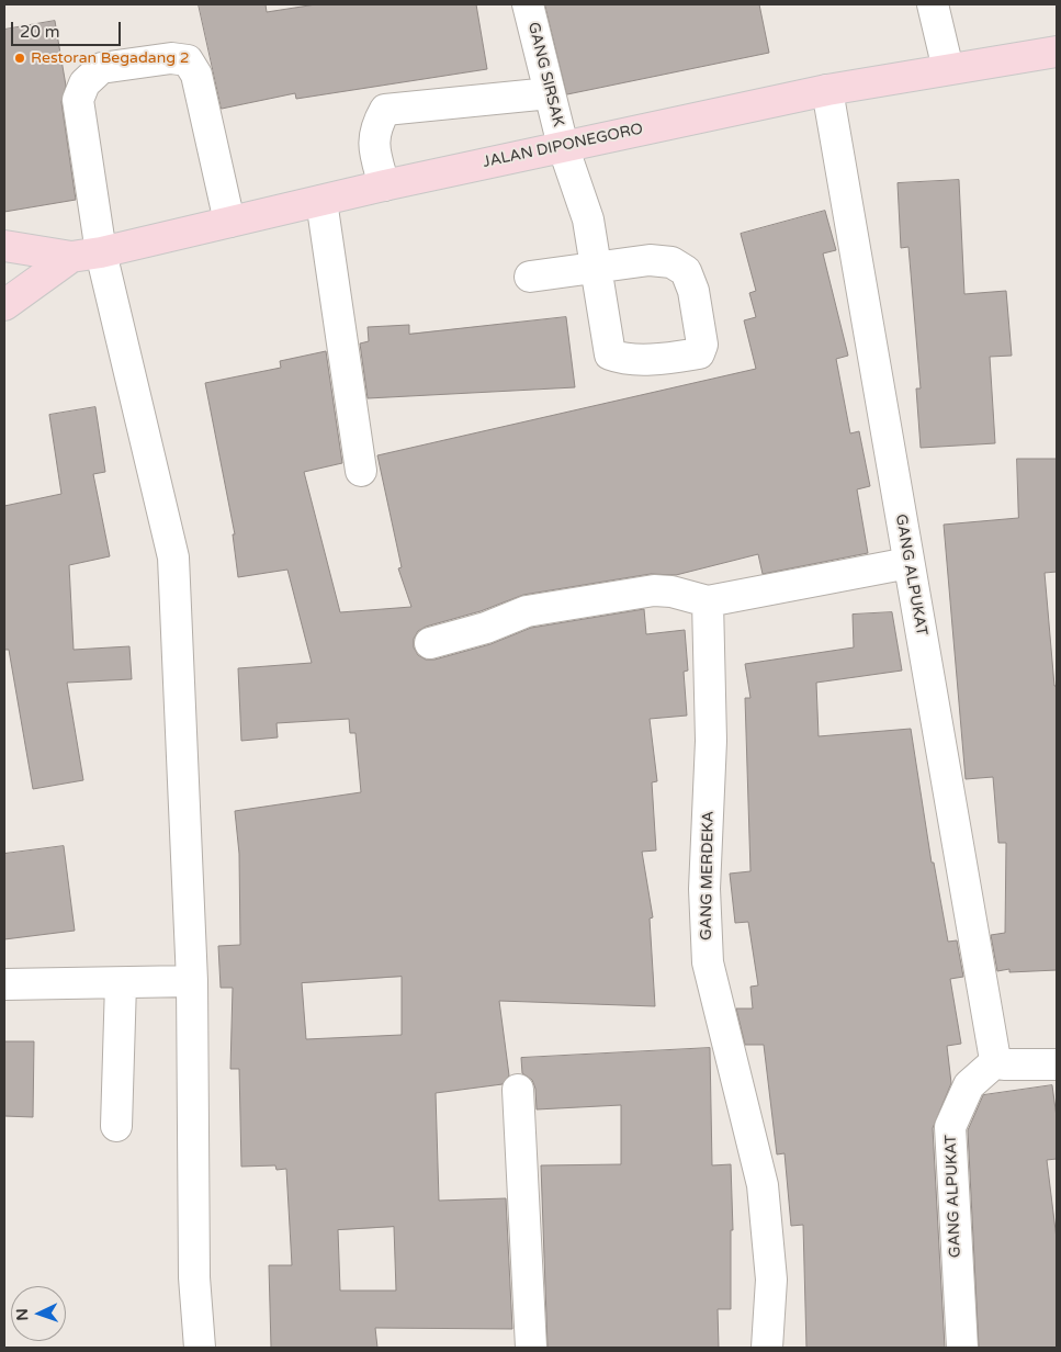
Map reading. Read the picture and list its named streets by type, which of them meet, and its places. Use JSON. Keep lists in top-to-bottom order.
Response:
{
  "streets": {
    "main road": ["JALAN DIPONEGORO"],
    "street": ["GANG SIRSAK", "GANG ALPUKAT", "GANG MERDEKA"]
  },
  "crossings": [
    ["GANG SIRSAK", "JALAN DIPONEGORO"],
    ["JALAN DIPONEGORO", "GANG ALPUKAT"]
  ],
  "places": ["Restoran Begadang 2"],
  "scale_bar": "20 m",
  "north": "left"
}
